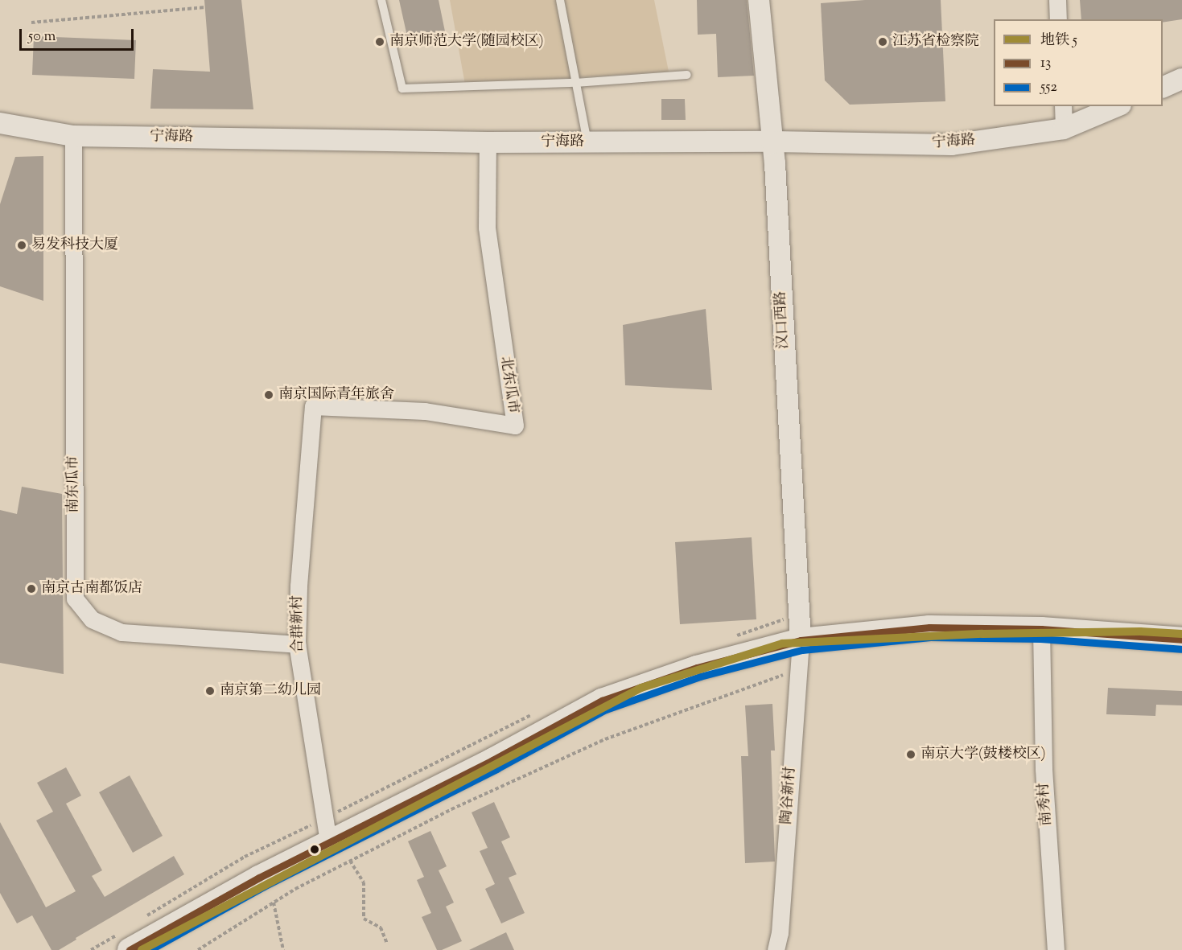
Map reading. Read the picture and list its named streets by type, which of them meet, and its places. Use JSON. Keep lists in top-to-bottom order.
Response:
{
  "streets": {
    "street": [
      "宁海路",
      "汉口西路",
      "北东瓜市",
      "南东瓜市",
      "合群新村",
      "陶谷新村",
      "南秀村"
    ]
  },
  "crossings": [
    ["宁海路", "汉口西路"],
    ["宁海路", "北东瓜市"],
    ["宁海路", "南东瓜市"],
    ["汉口西路", "陶谷新村"],
    ["北东瓜市", "合群新村"],
    ["南东瓜市", "合群新村"]
  ],
  "places": [
    "南京师范大学(随园校区)",
    "江苏省检察院",
    "易发科技大厦",
    "南京国际青年旅舍",
    "南京古南都饭店",
    "南京第二幼儿园",
    "南京大学(鼓楼校区)"
  ],
  "lines": ["transit line 13", "metro line 5", "transit line 552"],
  "legend": ["地铁 5", "13", "552"],
  "scale_bar": "50 m"
}
